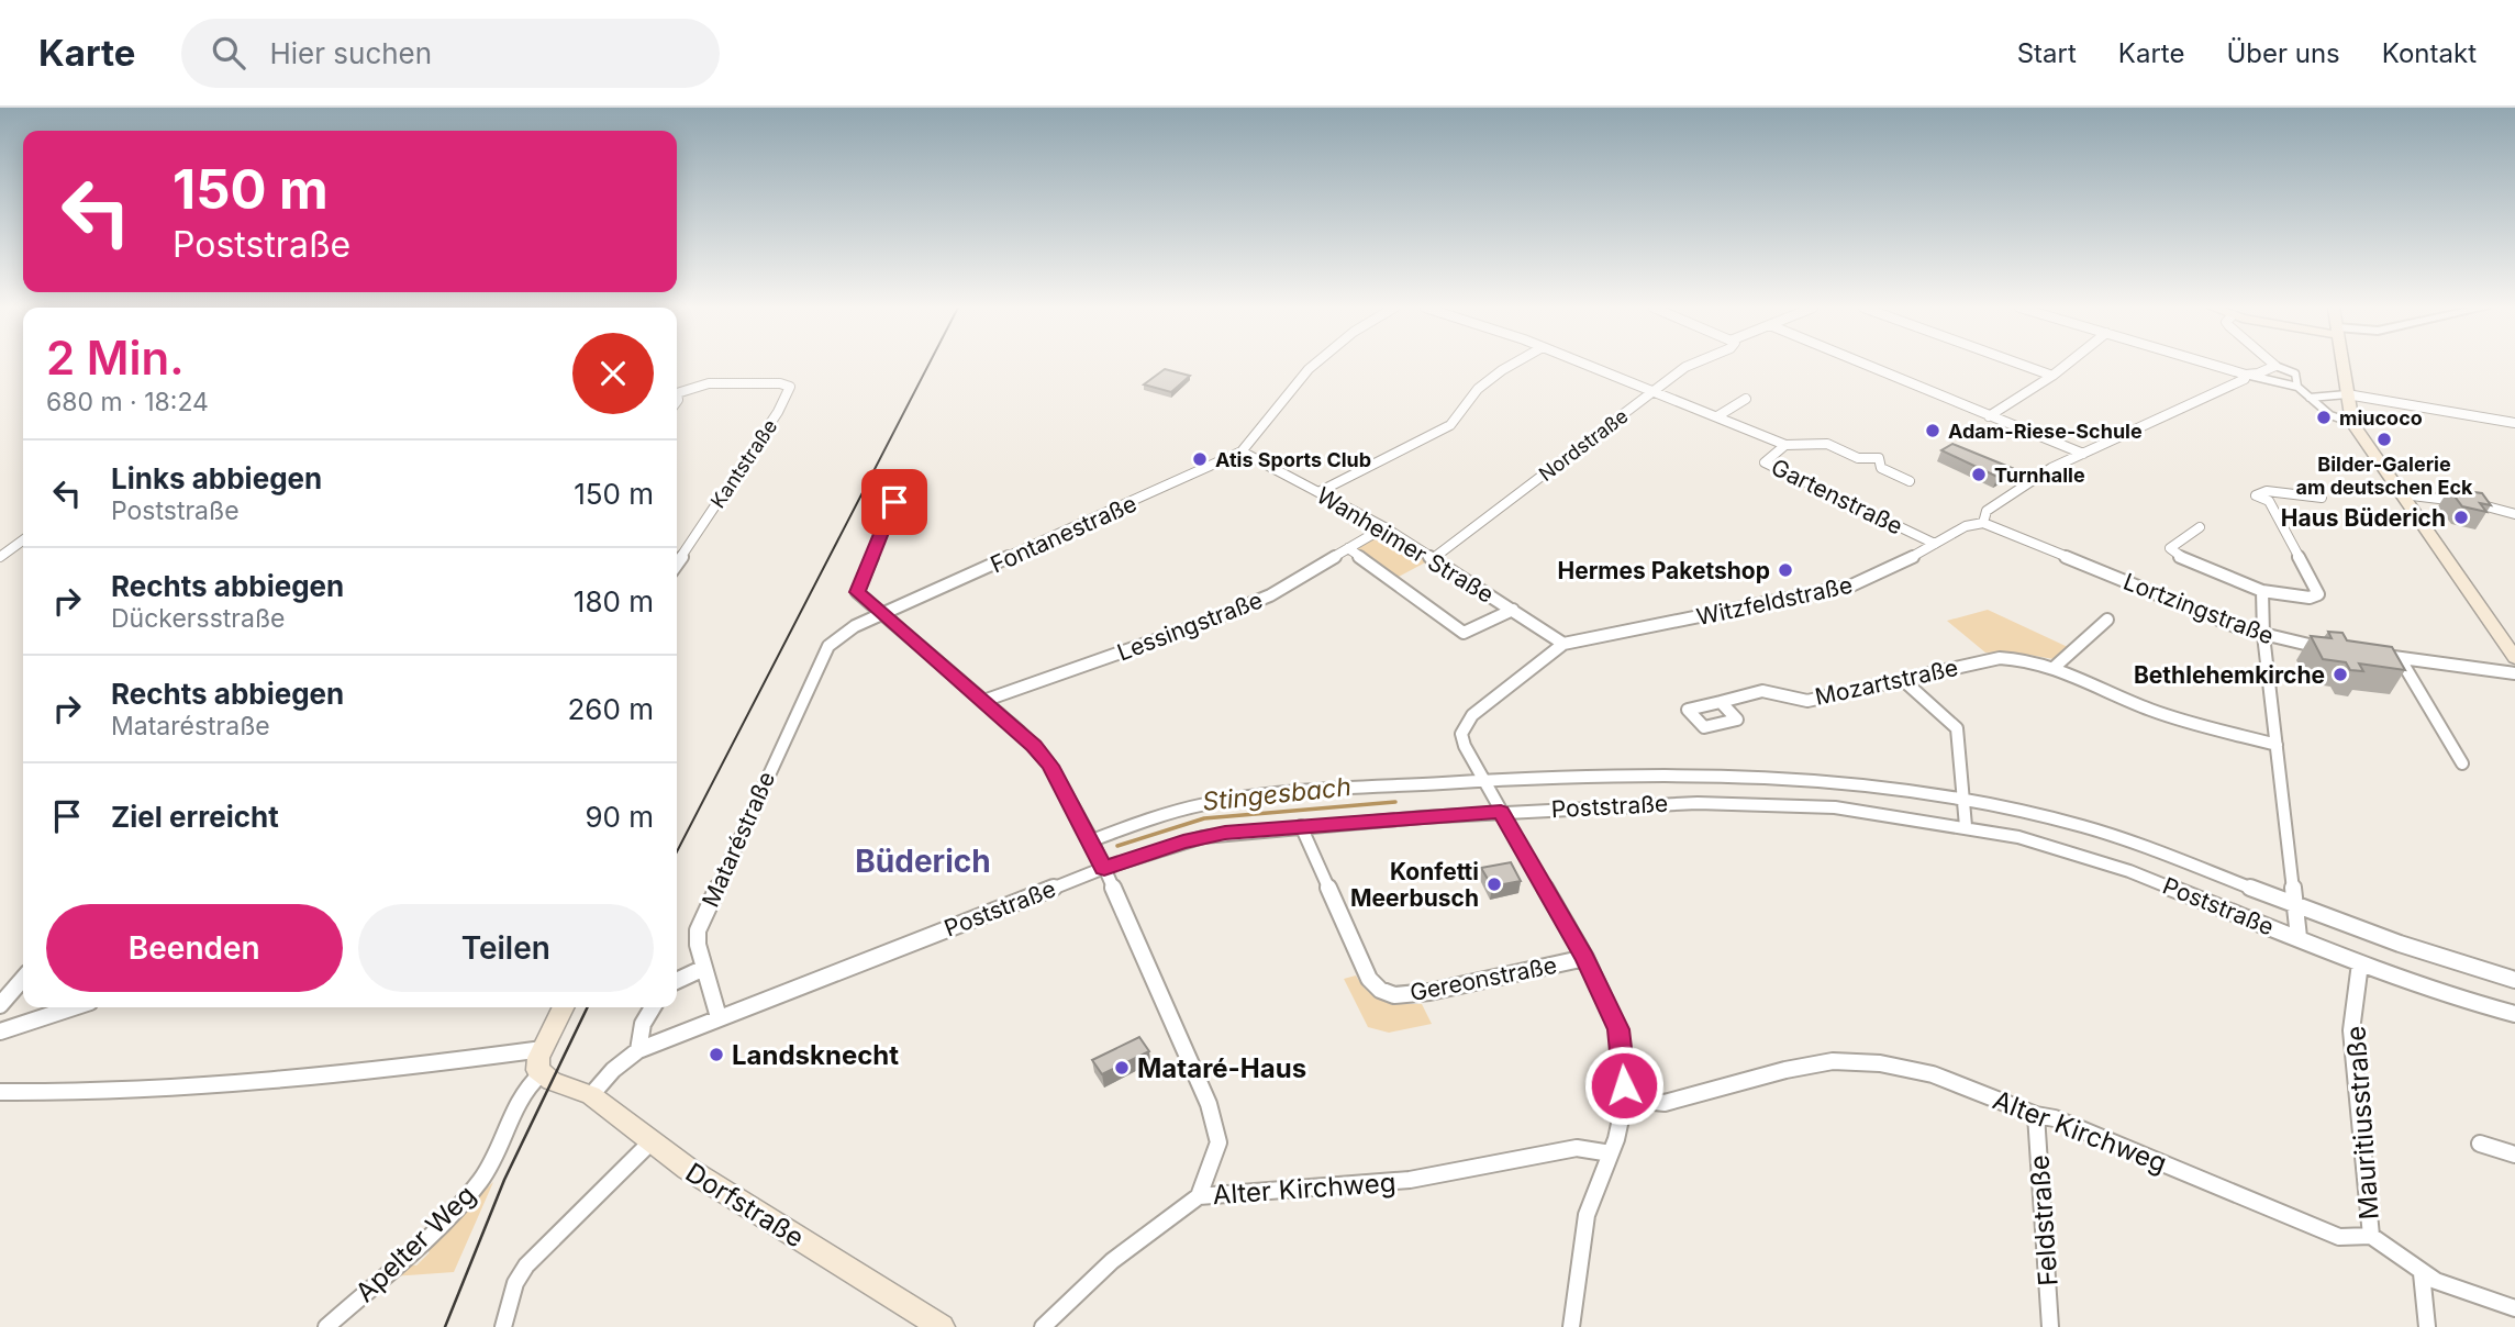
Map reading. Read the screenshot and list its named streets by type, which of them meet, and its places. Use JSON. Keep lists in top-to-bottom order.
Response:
{
  "streets": {
    "main road": ["Dorfstraße"],
    "street": [
      "Nordstraße",
      "Kantstraße",
      "Gartenstraße",
      "Fontanestraße",
      "Wanheimer Straße",
      "Witzfeldstraße",
      "Lortzingstraße",
      "Lessingstraße",
      "Mozartstraße",
      "Poststraße",
      "Mataréstraße",
      "Gereonstraße",
      "Mauritiusstraße",
      "Alter Kirchweg",
      "Feldstraße",
      "Apelter Weg"
    ]
  },
  "crossings": [
    ["Nordstraße", "Gartenstraße"],
    ["Nordstraße", "Wanheimer Straße"],
    ["Gartenstraße", "Witzfeldstraße"],
    ["Fontanestraße", "Wanheimer Straße"],
    ["Fontanestraße", "Mataréstraße"],
    ["Wanheimer Straße", "Witzfeldstraße"],
    ["Wanheimer Straße", "Lessingstraße"],
    ["Witzfeldstraße", "Lortzingstraße"],
    ["Witzfeldstraße", "Poststraße"],
    ["Witzfeldstraße", "Gereonstraße"],
    ["Witzfeldstraße", "Alter Kirchweg"],
    ["Poststraße", "Mataréstraße"],
    ["Poststraße", "Gereonstraße"],
    ["Poststraße", "Mauritiusstraße"],
    ["Poststraße", "Dorfstraße"],
    ["Mauritiusstraße", "Alter Kirchweg"],
    ["Alter Kirchweg", "Feldstraße"],
    ["Dorfstraße", "Apelter Weg"]
  ],
  "districts": ["Büderich"],
  "water": ["Stingesbach"],
  "places": [
    "miucoco",
    "Adam-Riese-Schule",
    "Bilder-Galerie am deutschen Eck",
    "Atis Sports Club",
    "Turnhalle",
    "Haus Büderich",
    "Hermes Paketshop",
    "Bethlehemkirche",
    "Konfetti Meerbusch",
    "Landsknecht",
    "Mataré-Haus"
  ],
  "page": {
    "header": "Karte",
    "search": "Hier suchen",
    "nav": [
      "Start",
      "Karte",
      "Über uns",
      "Kontakt"
    ],
    "turn": ["150 m", "Poststraße"],
    "heading": ["2 Min.", "680 m · 18:24"],
    "list": [
      {
        "name": "Links abbiegen",
        "note": "Poststraße",
        "value": "150 m"
      },
      {
        "name": "Rechts abbiegen",
        "note": "Dückersstraße",
        "value": "180 m"
      },
      {
        "name": "Rechts abbiegen",
        "note": "Mataréstraße",
        "value": "260 m"
      },
      {
        "name": "Ziel erreicht",
        "value": "90 m"
      }
    ],
    "buttons": ["Beenden", "Teilen"]
  }
}
